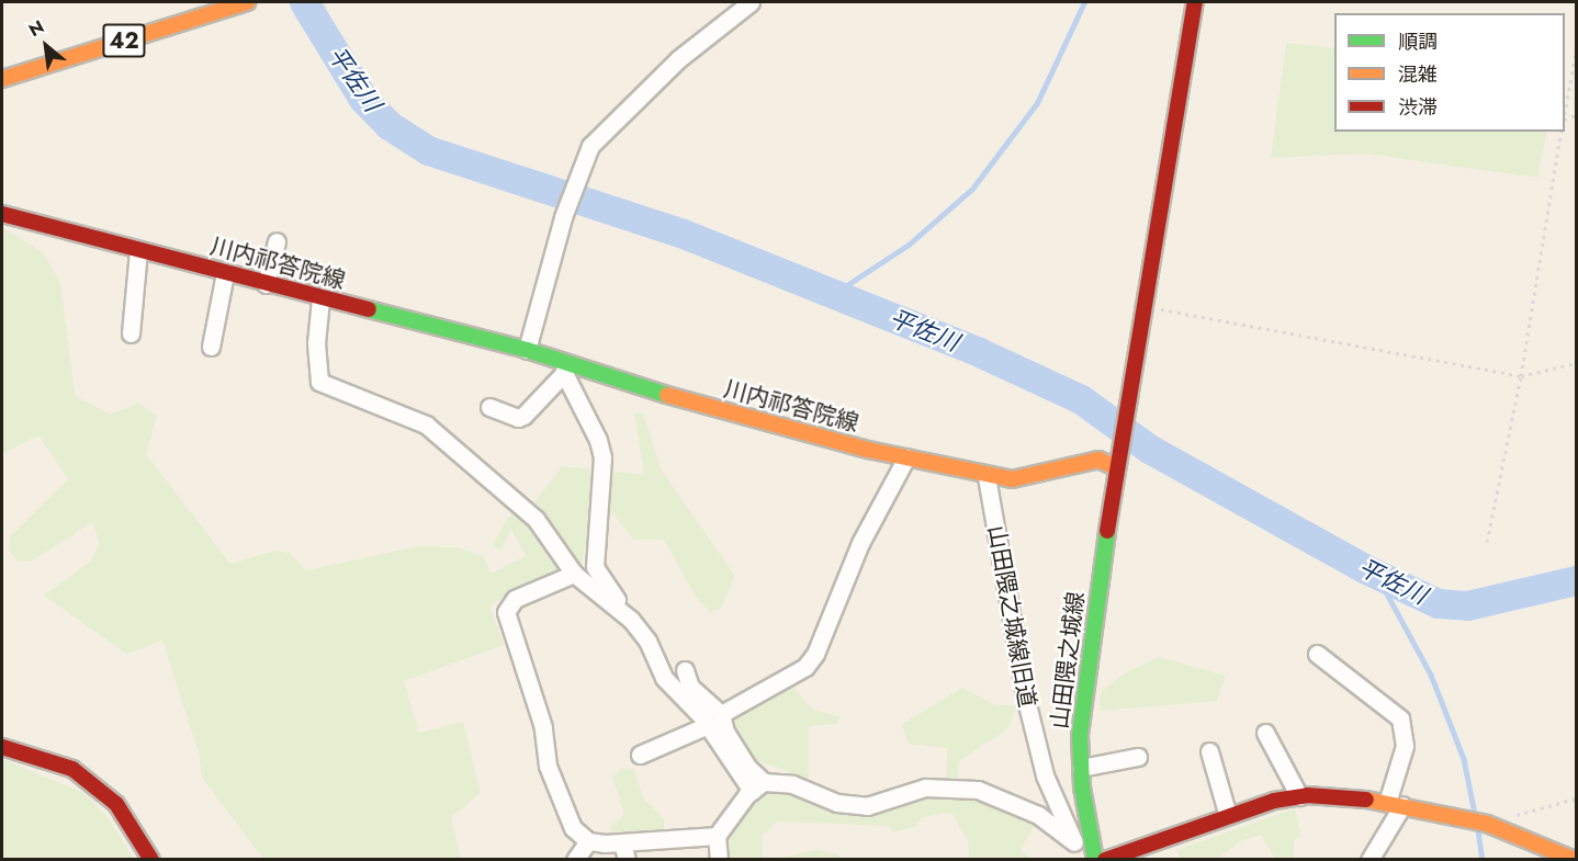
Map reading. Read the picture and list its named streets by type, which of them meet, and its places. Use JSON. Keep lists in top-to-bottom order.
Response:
{
  "streets": {
    "main road": ["42", "川内祁答院線", "山田隈之城線"],
    "street": ["山田隈之城線旧道"]
  },
  "crossings": [
    ["川内祁答院線", "山田隈之城線旧道"],
    ["川内祁答院線", "山田隈之城線"],
    ["山田隈之城線旧道", "山田隈之城線"]
  ],
  "water": ["平佐川"],
  "legend": ["順調", "混雑", "渋滞"],
  "north": "top left"
}
